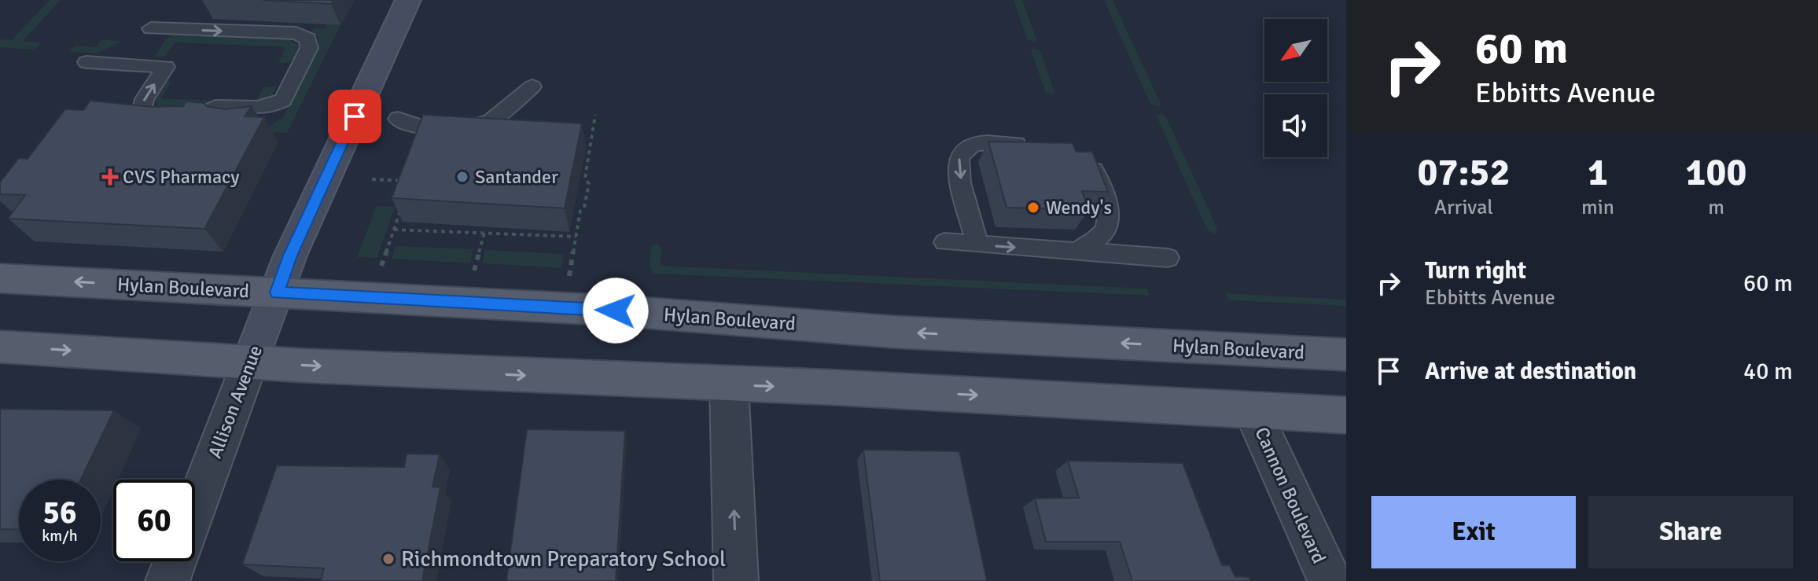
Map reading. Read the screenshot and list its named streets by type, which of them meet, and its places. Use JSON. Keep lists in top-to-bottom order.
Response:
{
  "streets": {
    "main road": ["Hylan Boulevard"],
    "street": ["Allison Avenue", "Cannon Boulevard"]
  },
  "crossings": [
    ["Hylan Boulevard", "Allison Avenue"]
  ],
  "places": {
    "health": ["CVS Pharmacy"],
    "other": ["Santander", "Wendy's", "Richmondtown Preparatory School"]
  },
  "north": "bottom left",
  "page": {
    "turn": ["60 m", "Ebbitts Avenue"],
    "eta": [
      "07:52",
      "Arrival",
      "1",
      "min",
      "100",
      "m"
    ],
    "list": [
      {
        "name": "Turn right",
        "note": "Ebbitts Avenue",
        "value": "60 m"
      },
      {
        "name": "Arrive at destination",
        "value": "40 m"
      }
    ],
    "speed": "56 km/h",
    "limit": "60",
    "buttons": ["Exit", "Share"]
  }
}
